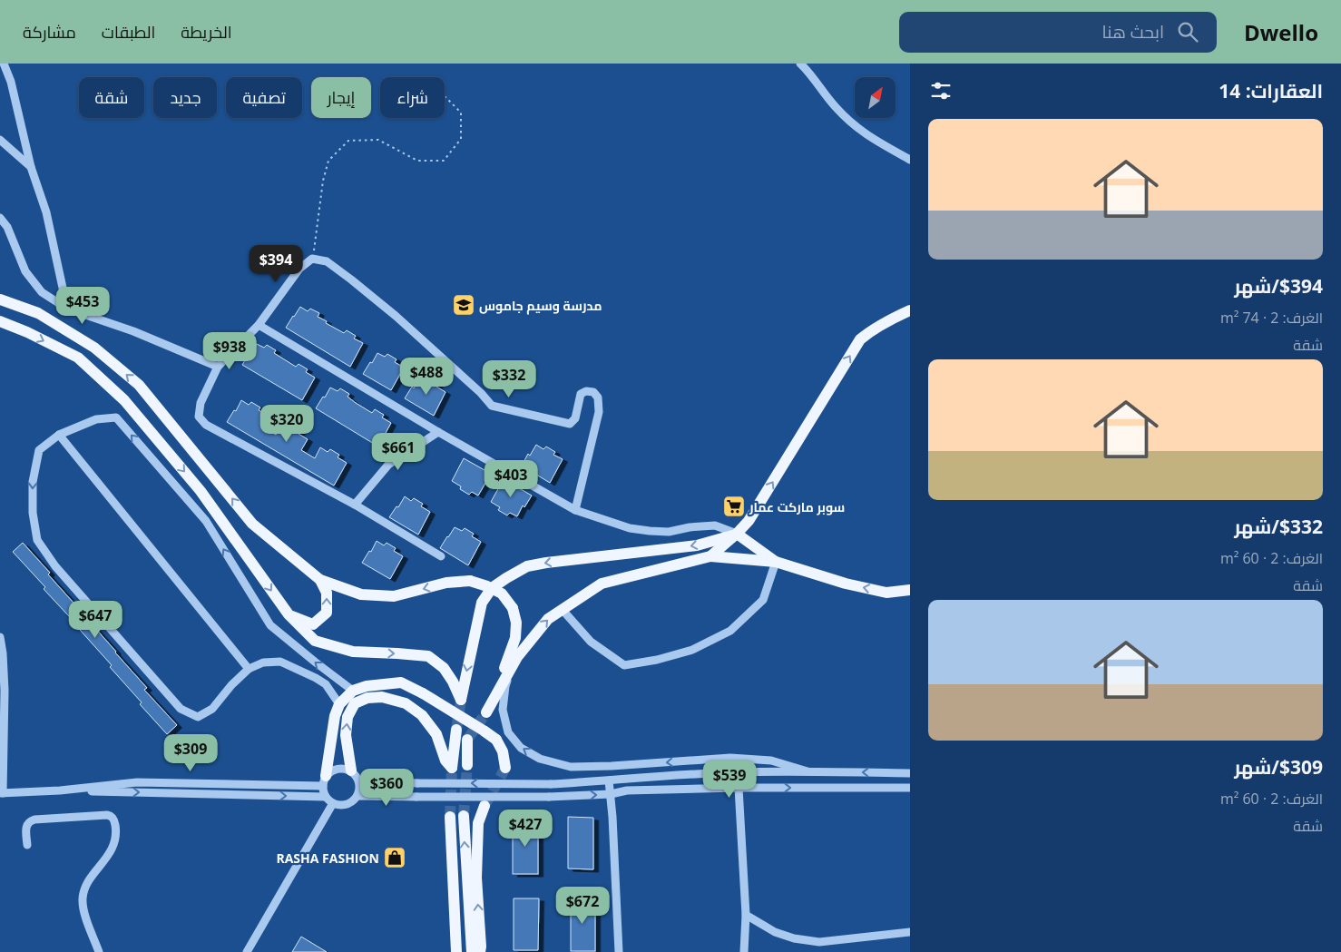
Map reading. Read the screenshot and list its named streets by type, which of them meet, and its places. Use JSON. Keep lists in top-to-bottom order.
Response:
{
  "places": {
    "school or university": ["مدرسة وسيم جاموس"],
    "supermarket": ["سوبر ماركت عمار"],
    "shop": ["RASHA FASHION"]
  },
  "north": "top right",
  "page": {
    "header": "Dwello",
    "search": "ابحث هنا",
    "nav": ["الخريطة", "الطبقات", "مشاركة"],
    "heading": "العقارات: 14",
    "chip": [
      "شراء",
      "إيجار",
      "تصفية",
      "جديد",
      "شقة"
    ],
    "list": [
      {
        "name": "$394/شهر",
        "note": "الغرف: 2 · 74 m² · شقة"
      },
      {
        "name": "$332/شهر",
        "note": "الغرف: 2 · 60 m² · شقة"
      },
      {
        "name": "$309/شهر",
        "note": "الغرف: 2 · 60 m² · شقة"
      }
    ],
    "price": [
      "$394",
      "$453",
      "$938",
      "$488",
      "$332",
      "$320",
      "$661",
      "$403",
      "$647",
      "$309",
      "$539",
      "$360",
      "$427",
      "$672"
    ]
  }
}
